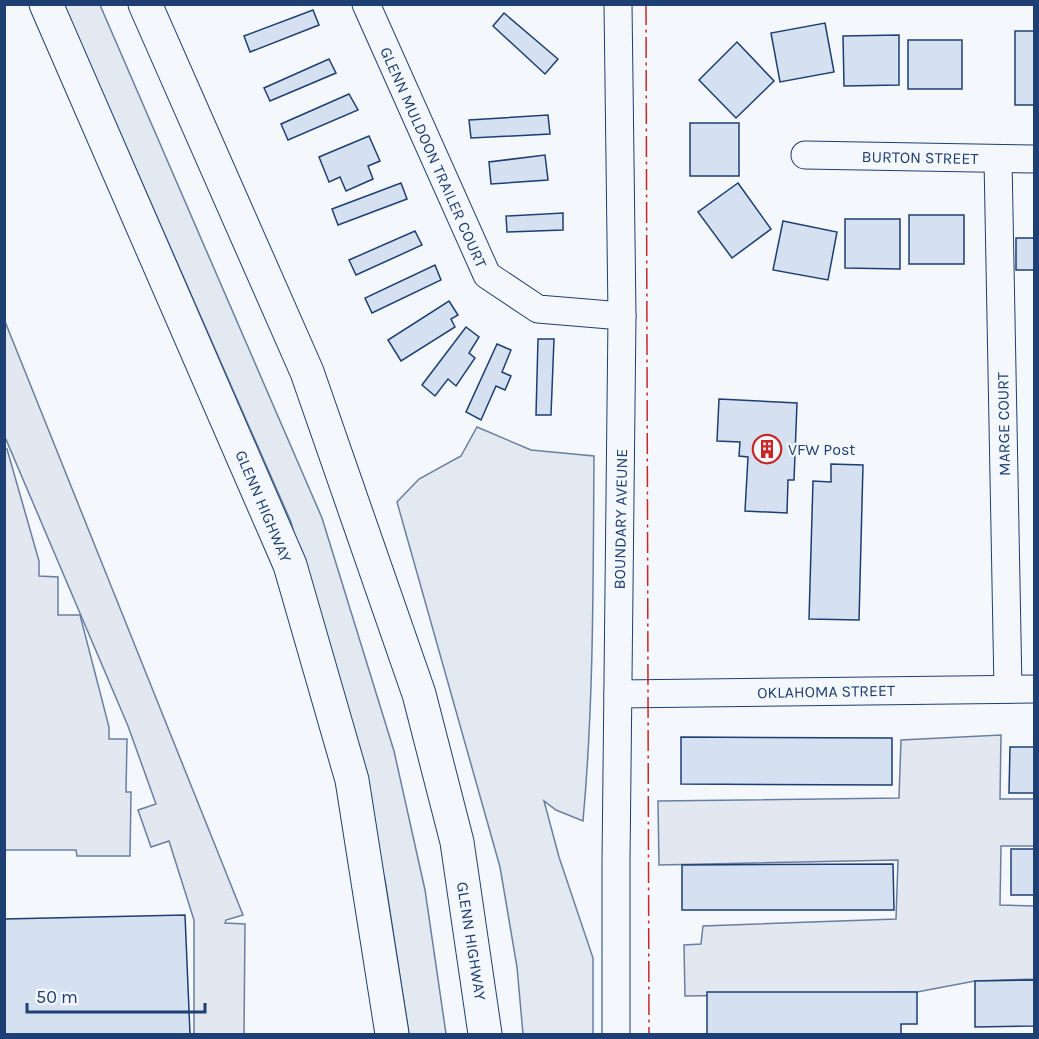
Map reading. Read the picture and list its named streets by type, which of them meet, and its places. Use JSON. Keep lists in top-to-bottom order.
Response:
{
  "streets": {
    "highway": ["GLENN HIGHWAY"],
    "street": [
      "GLENN MULDOON TRAILER COURT",
      "BURTON STREET",
      "MARGE COURT",
      "BOUNDARY AVEUNE",
      "OKLAHOMA STREET"
    ]
  },
  "crossings": [
    ["GLENN MULDOON TRAILER COURT", "BOUNDARY AVEUNE"],
    ["BURTON STREET", "MARGE COURT"],
    ["MARGE COURT", "OKLAHOMA STREET"],
    ["BOUNDARY AVEUNE", "OKLAHOMA STREET"]
  ],
  "places": {
    "building": ["VFW Post"]
  },
  "scale_bar": "50 m"
}
